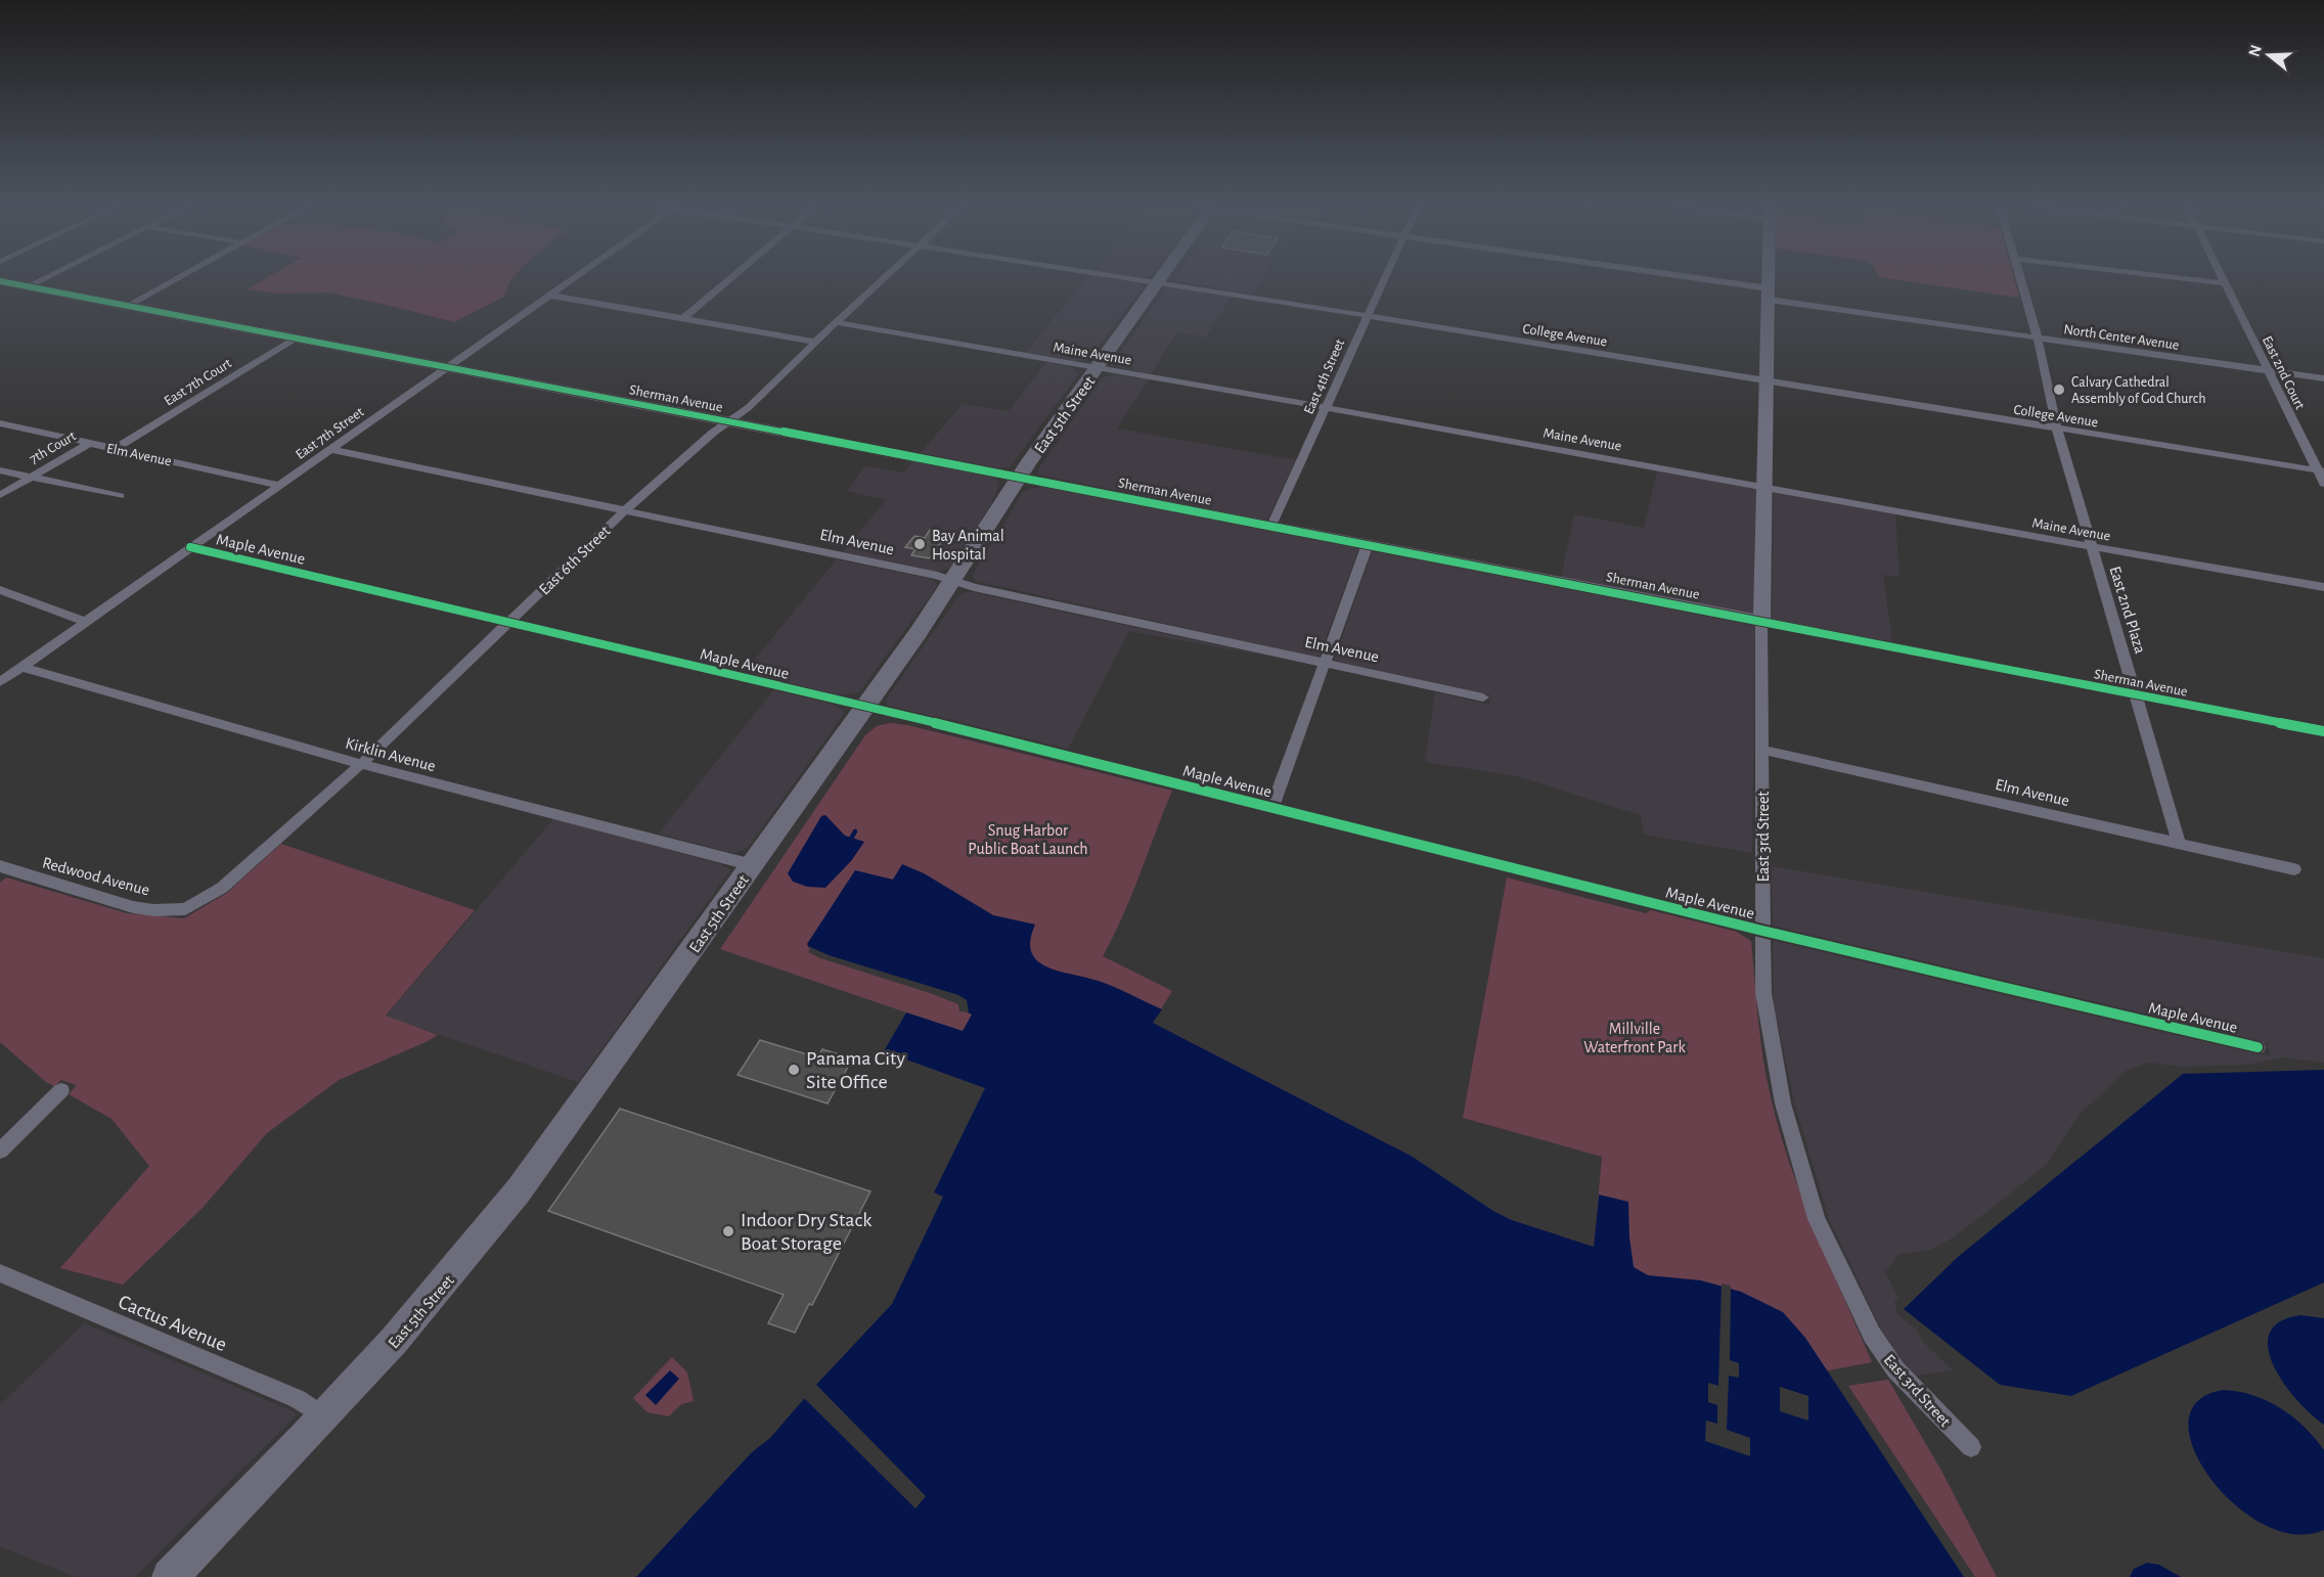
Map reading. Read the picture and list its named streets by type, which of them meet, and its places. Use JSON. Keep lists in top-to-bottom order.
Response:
{
  "streets": {
    "main road": ["East 5th Street"],
    "street": [
      "College Avenue",
      "North Center Avenue",
      "Maine Avenue",
      "East 2nd Court",
      "East 4th Street",
      "East 7th Court",
      "Sherman Avenue",
      "East 7th Street",
      "7th Court",
      "Elm Avenue",
      "Maple Avenue",
      "East 6th Street",
      "East 2nd Plaza",
      "Kirklin Avenue",
      "East 3rd Street",
      "Redwood Avenue",
      "Cactus Avenue"
    ]
  },
  "crossings": [
    ["College Avenue", "East 2nd Court"],
    ["College Avenue", "East 4th Street"],
    ["College Avenue", "East 5th Street"],
    ["College Avenue", "East 2nd Plaza"],
    ["College Avenue", "East 3rd Street"],
    ["North Center Avenue", "East 2nd Court"],
    ["North Center Avenue", "East 2nd Plaza"],
    ["North Center Avenue", "East 3rd Street"],
    ["Maine Avenue", "East 4th Street"],
    ["Maine Avenue", "East 5th Street"],
    ["Maine Avenue", "East 6th Street"],
    ["Maine Avenue", "East 2nd Plaza"],
    ["Maine Avenue", "East 3rd Street"],
    ["East 4th Street", "Sherman Avenue"],
    ["East 7th Court", "Sherman Avenue"],
    ["East 7th Court", "Elm Avenue"],
    ["Sherman Avenue", "East 5th Street"],
    ["Sherman Avenue", "East 7th Street"],
    ["Sherman Avenue", "East 6th Street"],
    ["Sherman Avenue", "East 2nd Plaza"],
    ["Sherman Avenue", "East 3rd Street"],
    ["East 5th Street", "Elm Avenue"],
    ["East 5th Street", "Maple Avenue"],
    ["East 5th Street", "Kirklin Avenue"],
    ["East 5th Street", "Cactus Avenue"],
    ["East 7th Street", "Elm Avenue"],
    ["East 7th Street", "Maple Avenue"],
    ["East 7th Street", "Kirklin Avenue"],
    ["7th Court", "Elm Avenue"],
    ["Elm Avenue", "East 6th Street"],
    ["Elm Avenue", "East 2nd Plaza"],
    ["Elm Avenue", "East 3rd Street"],
    ["Maple Avenue", "East 6th Street"],
    ["Maple Avenue", "East 3rd Street"],
    ["East 6th Street", "Kirklin Avenue"],
    ["East 6th Street", "Redwood Avenue"]
  ],
  "parks": ["Snug Harbor Public Boat Launch", "Millville Waterfront Park"],
  "places": [
    "Calvary Cathedral Assembly of God Church",
    "Bay Animal Hospital",
    "Panama City Site Office",
    "Indoor Dry Stack Boat Storage"
  ],
  "north": "left"
}
